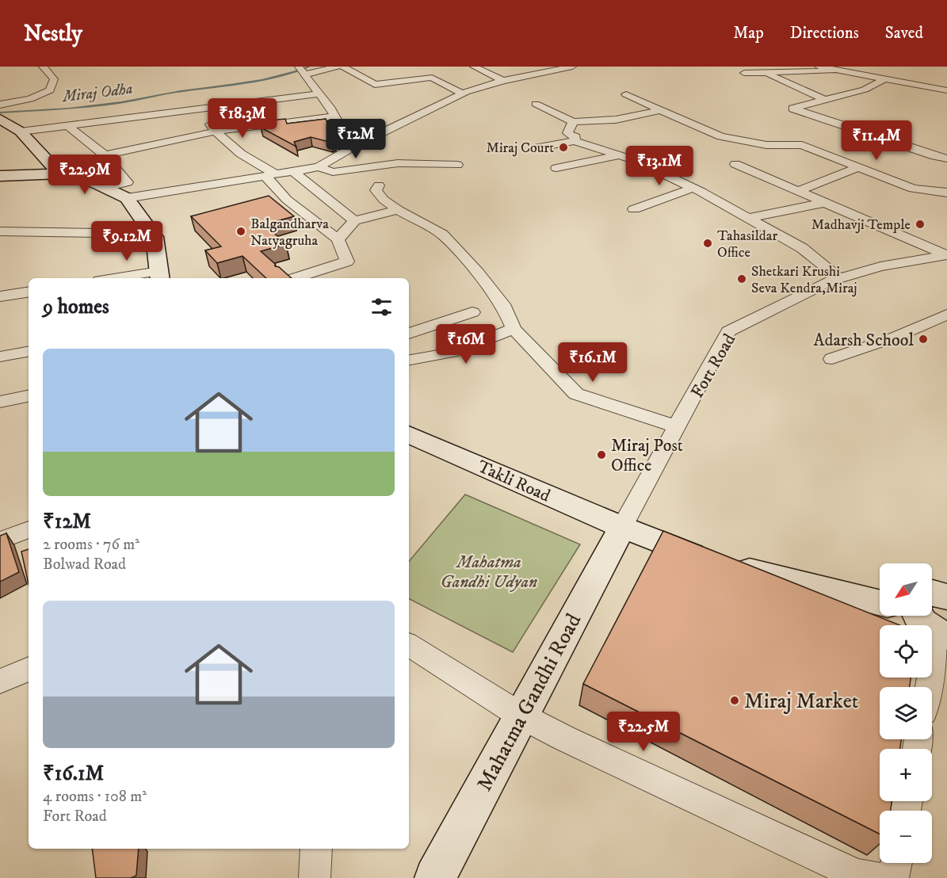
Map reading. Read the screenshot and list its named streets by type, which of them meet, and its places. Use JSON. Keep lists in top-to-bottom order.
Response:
{
  "streets": {
    "main road": ["Takli Road", "Mahatma Gandhi Road"],
    "street": ["Fort Road"]
  },
  "crossings": [
    ["Fort Road", "Takli Road"],
    ["Fort Road", "Mahatma Gandhi Road"],
    ["Takli Road", "Mahatma Gandhi Road"]
  ],
  "water": ["Miraj Odha"],
  "parks": ["Mahatma Gandhi Udyan"],
  "places": [
    "Miraj Court",
    "Madhavji Temple",
    "Balgandharva Natyagruha",
    "Tahasildar Office",
    "Shetkari Krushi Seva Kendra,Miraj",
    "Adarsh School",
    "Miraj Post Office",
    "Miraj Market"
  ],
  "north": "bottom left",
  "page": {
    "header": "Nestly",
    "nav": ["Map", "Directions", "Saved"],
    "price": [
      "₹18.3M",
      "₹12M",
      "₹11.4M",
      "₹13.1M",
      "₹22.9M",
      "₹9.12M",
      "₹16M",
      "₹16.1M",
      "₹22.5M"
    ],
    "heading": "9 homes",
    "list": [
      {
        "name": "₹12M",
        "note": "2 rooms · 76 m² · Bolwad Road"
      },
      {
        "name": "₹16.1M",
        "note": "4 rooms · 108 m² · Fort Road"
      }
    ],
    "map_buttons": ["+", "−"]
  }
}
